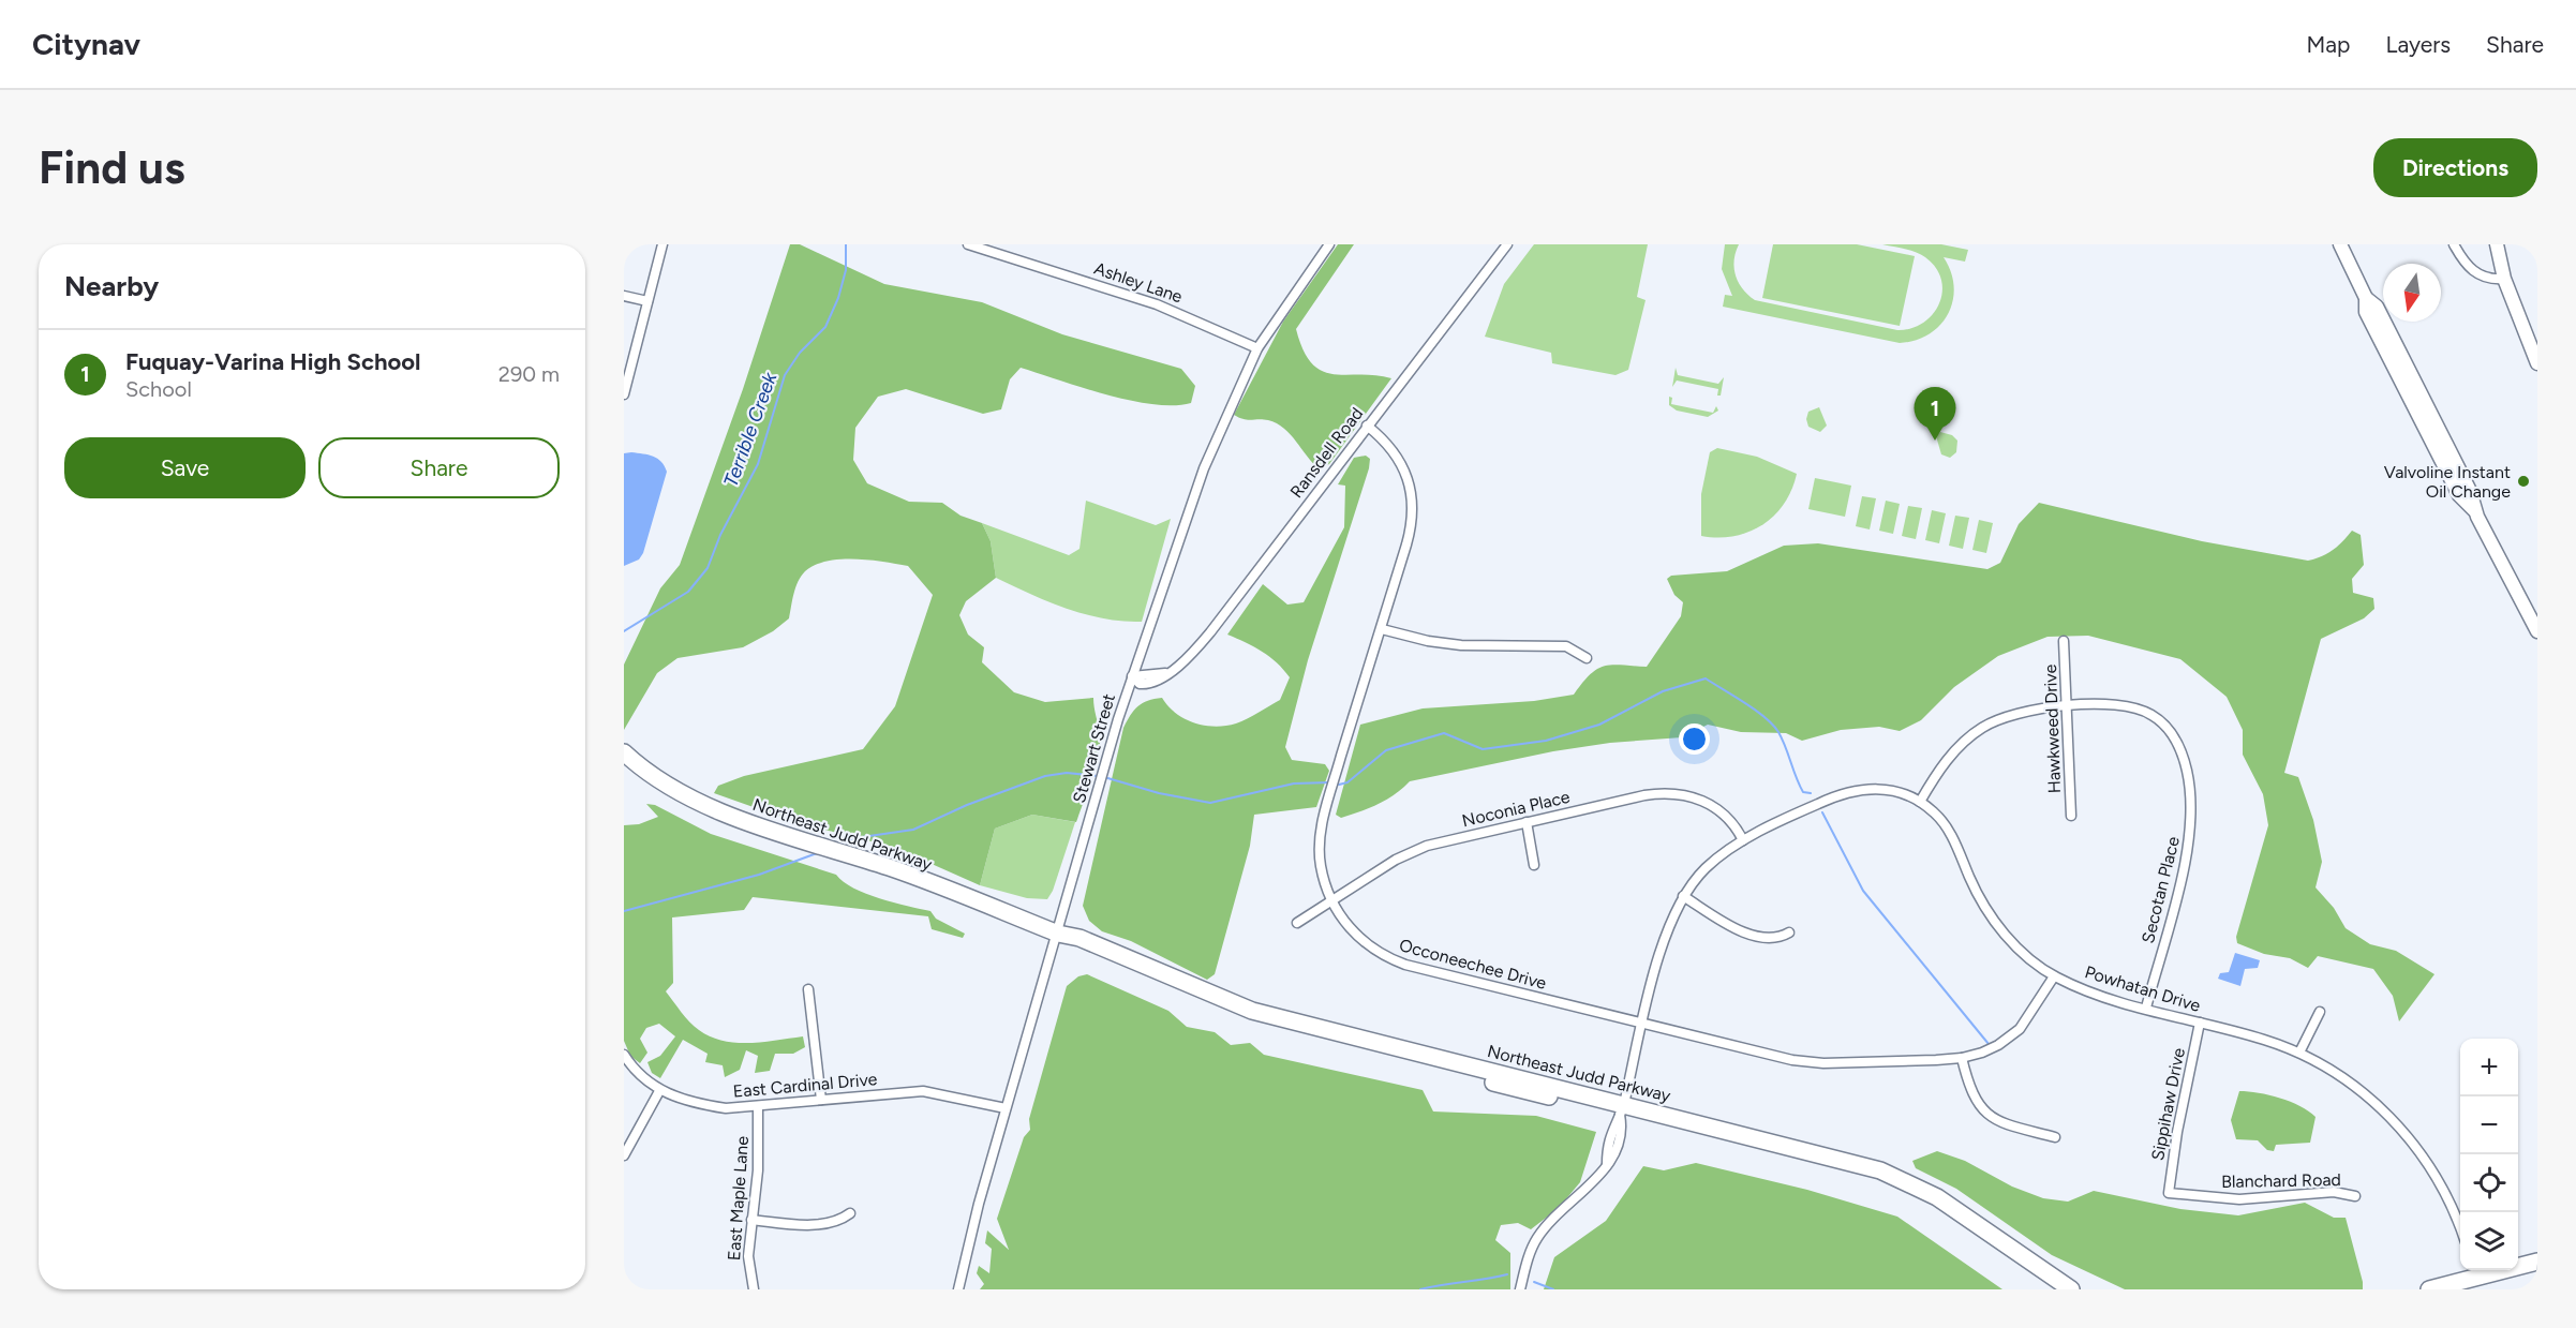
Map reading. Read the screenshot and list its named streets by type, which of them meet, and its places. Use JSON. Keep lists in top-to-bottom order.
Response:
{
  "streets": {
    "highway": ["Northeast Judd Parkway"],
    "street": [
      "Ashley Lane",
      "Ransdell Road",
      "Hawkweed Drive",
      "Stewart Street",
      "Noconia Place",
      "Secotan Place",
      "Occoneechee Drive",
      "Powhatan Drive",
      "East Cardinal Drive",
      "Sippihaw Drive",
      "Blanchard Road",
      "East Maple Lane"
    ]
  },
  "crossings": [
    ["Ashley Lane", "Stewart Street"],
    ["Ransdell Road", "Stewart Street"],
    ["Ransdell Road", "Occoneechee Drive"],
    ["Hawkweed Drive", "Secotan Place"],
    ["Stewart Street", "Northeast Judd Parkway"],
    ["Stewart Street", "East Cardinal Drive"],
    ["Noconia Place", "Occoneechee Drive"],
    ["Noconia Place", "Powhatan Drive"],
    ["Northeast Judd Parkway", "Powhatan Drive"],
    ["Secotan Place", "Powhatan Drive"],
    ["Occoneechee Drive", "Powhatan Drive"],
    ["Powhatan Drive", "Sippihaw Drive"],
    ["East Cardinal Drive", "East Maple Lane"],
    ["Sippihaw Drive", "Blanchard Road"]
  ],
  "water": ["Terrible Creek"],
  "places": ["Valvoline Instant Oil Change"],
  "north": "bottom",
  "page": {
    "header": "Citynav",
    "nav": ["Map", "Layers", "Share"],
    "buttons": [
      "Directions",
      ["Save", "Share"]
    ],
    "title": "Find us",
    "heading": "Nearby",
    "list": [
      {
        "mark": "1",
        "name": "Fuquay-Varina High School",
        "note": "School",
        "value": "290 m"
      }
    ],
    "pins": "1",
    "map_buttons": ["+", "−"]
  }
}
